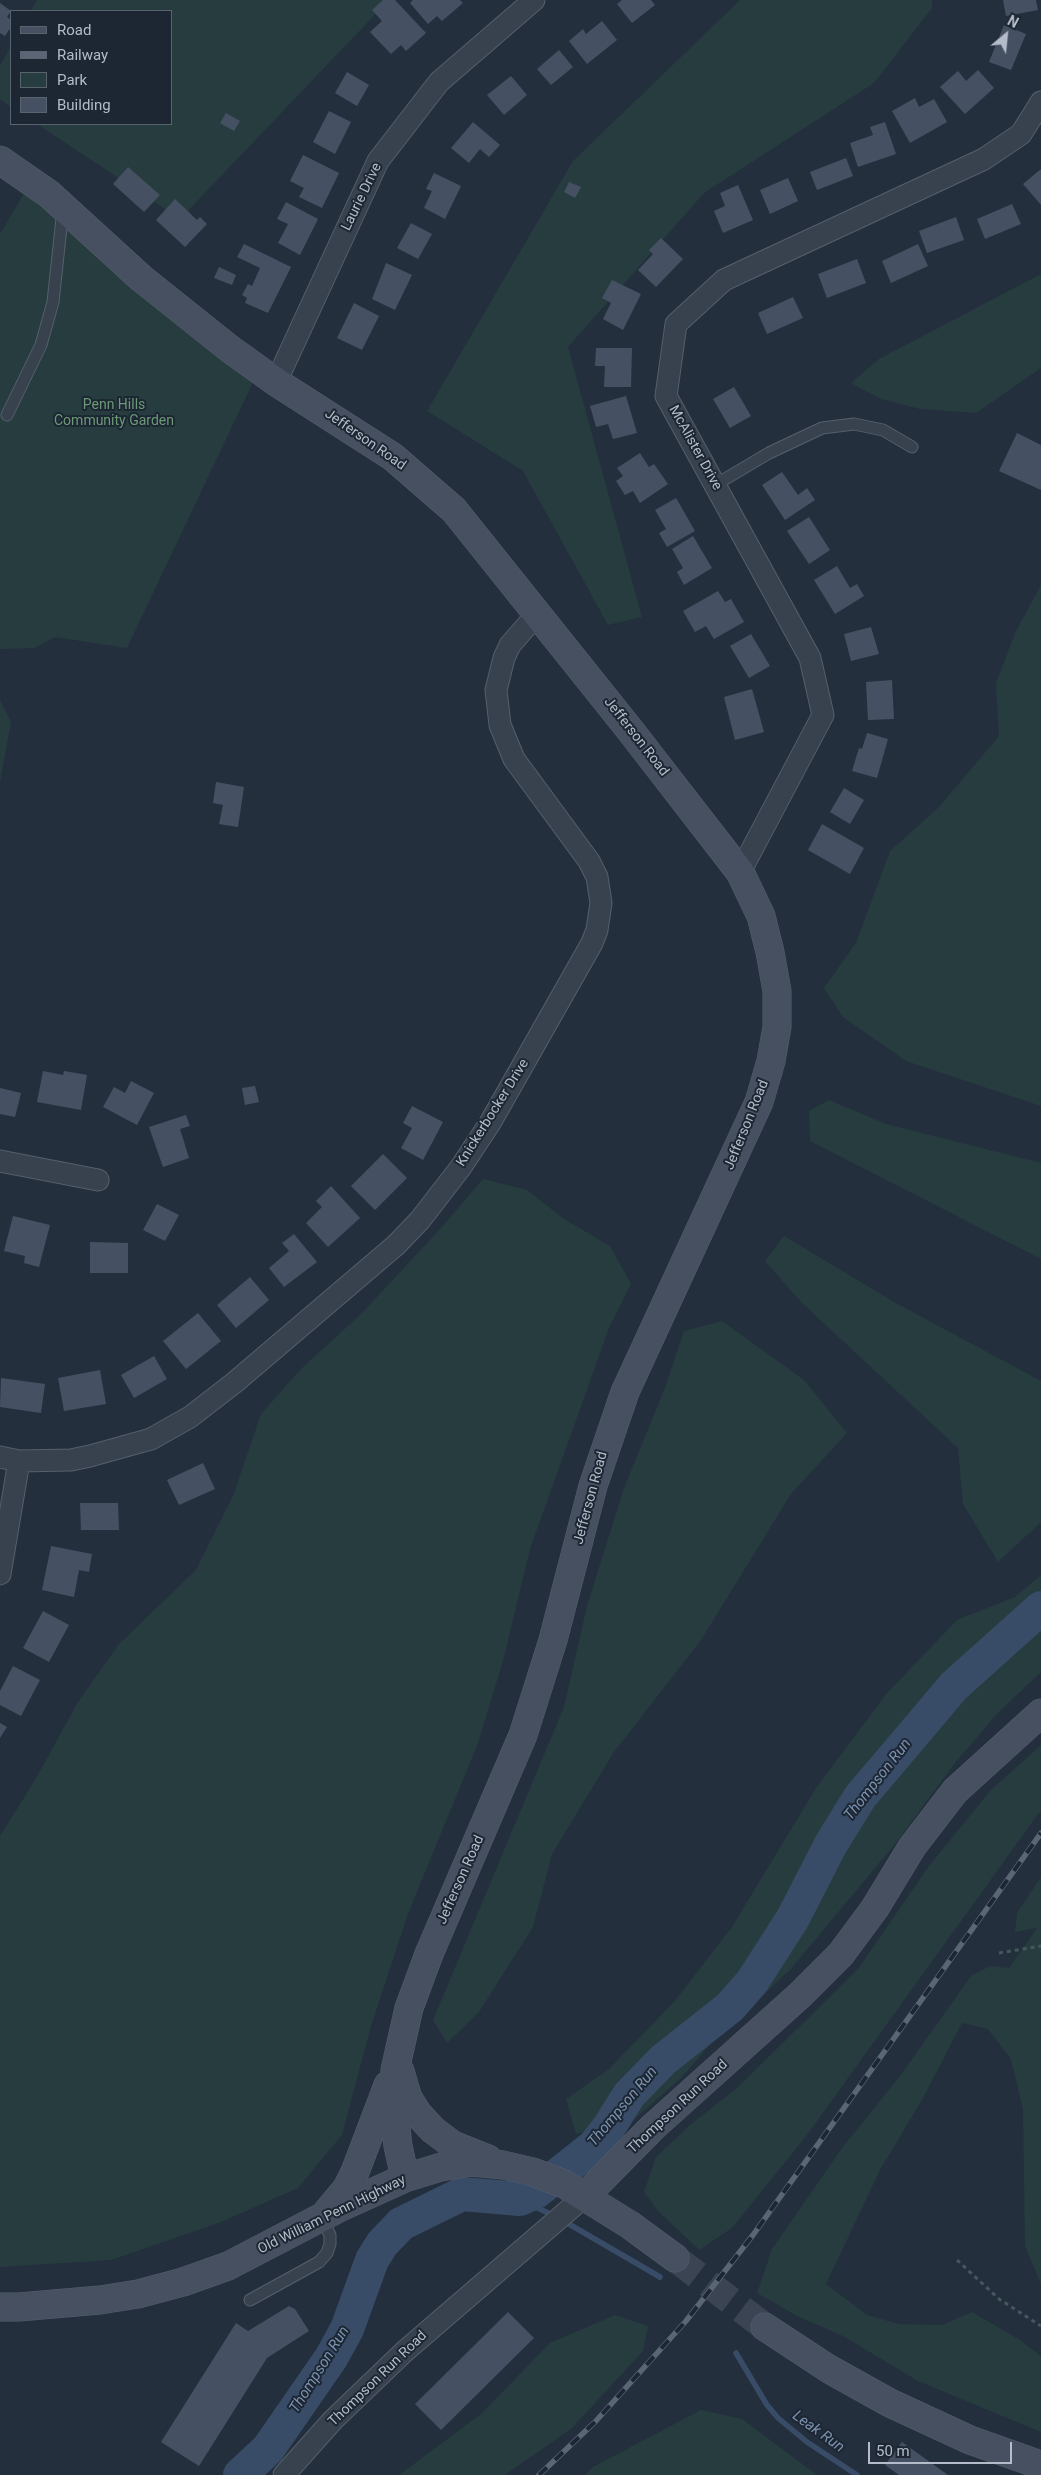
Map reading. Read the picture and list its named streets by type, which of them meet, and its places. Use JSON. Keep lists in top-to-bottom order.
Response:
{
  "streets": {
    "street": [
      "Laurie Drive",
      "Jefferson Road",
      "McAlister Drive",
      "Knickerbocker Drive",
      "Thompson Run Road",
      "Old William Penn Highway"
    ]
  },
  "crossings": [
    ["Laurie Drive", "Jefferson Road"],
    ["Jefferson Road", "McAlister Drive"],
    ["Jefferson Road", "Knickerbocker Drive"],
    ["Jefferson Road", "Old William Penn Highway"],
    ["Thompson Run Road", "Old William Penn Highway"]
  ],
  "water": ["Thompson Run", "Leak Run"],
  "parks": ["Penn Hills Community Garden"],
  "legend": [
    "Road",
    "Railway",
    "Park",
    "Building"
  ],
  "scale_bar": "50 m",
  "north": "top right"
}
